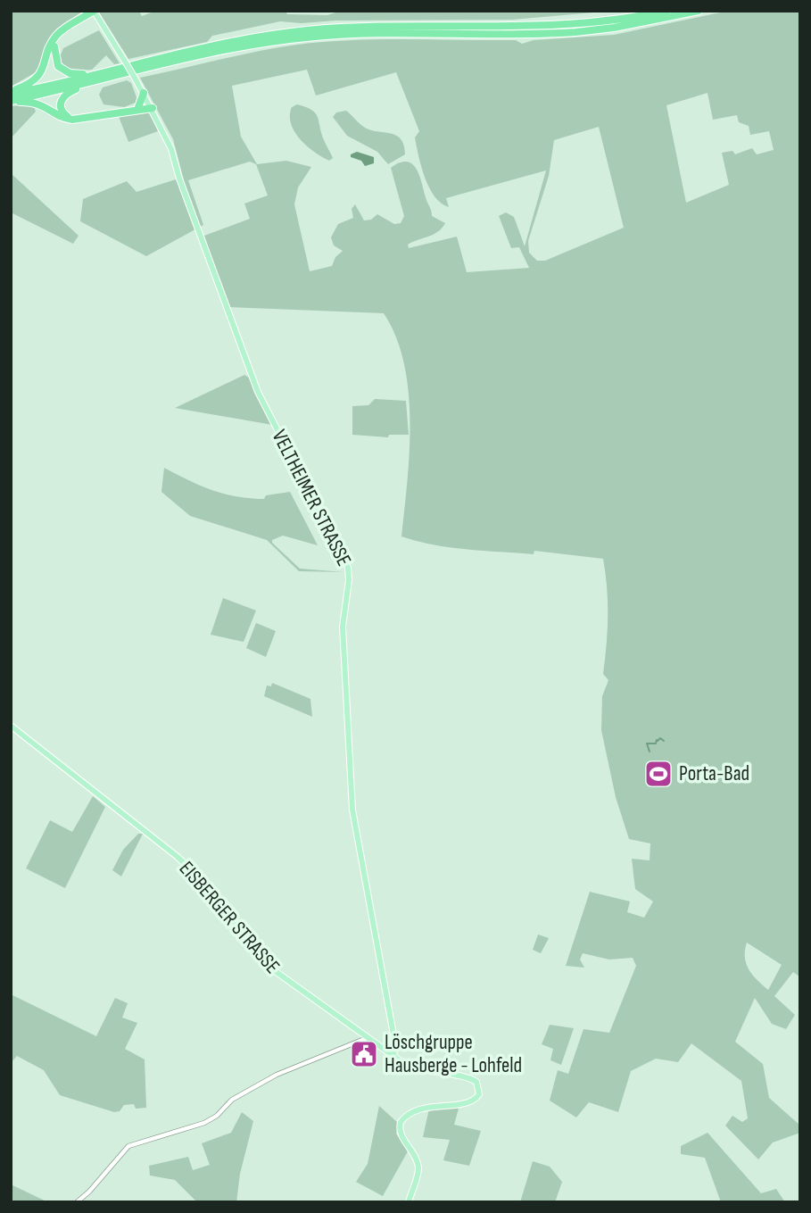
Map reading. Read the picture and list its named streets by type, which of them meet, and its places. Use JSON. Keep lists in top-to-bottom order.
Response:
{
  "streets": {
    "main road": ["VELTHEIMER STRASSE", "EISBERGER STRASSE"]
  },
  "crossings": [
    ["VELTHEIMER STRASSE", "EISBERGER STRASSE"]
  ],
  "places": {
    "sports": ["Porta-Bad"],
    "public building": ["Löschgruppe Hausberge - Lohfeld"]
  }
}
